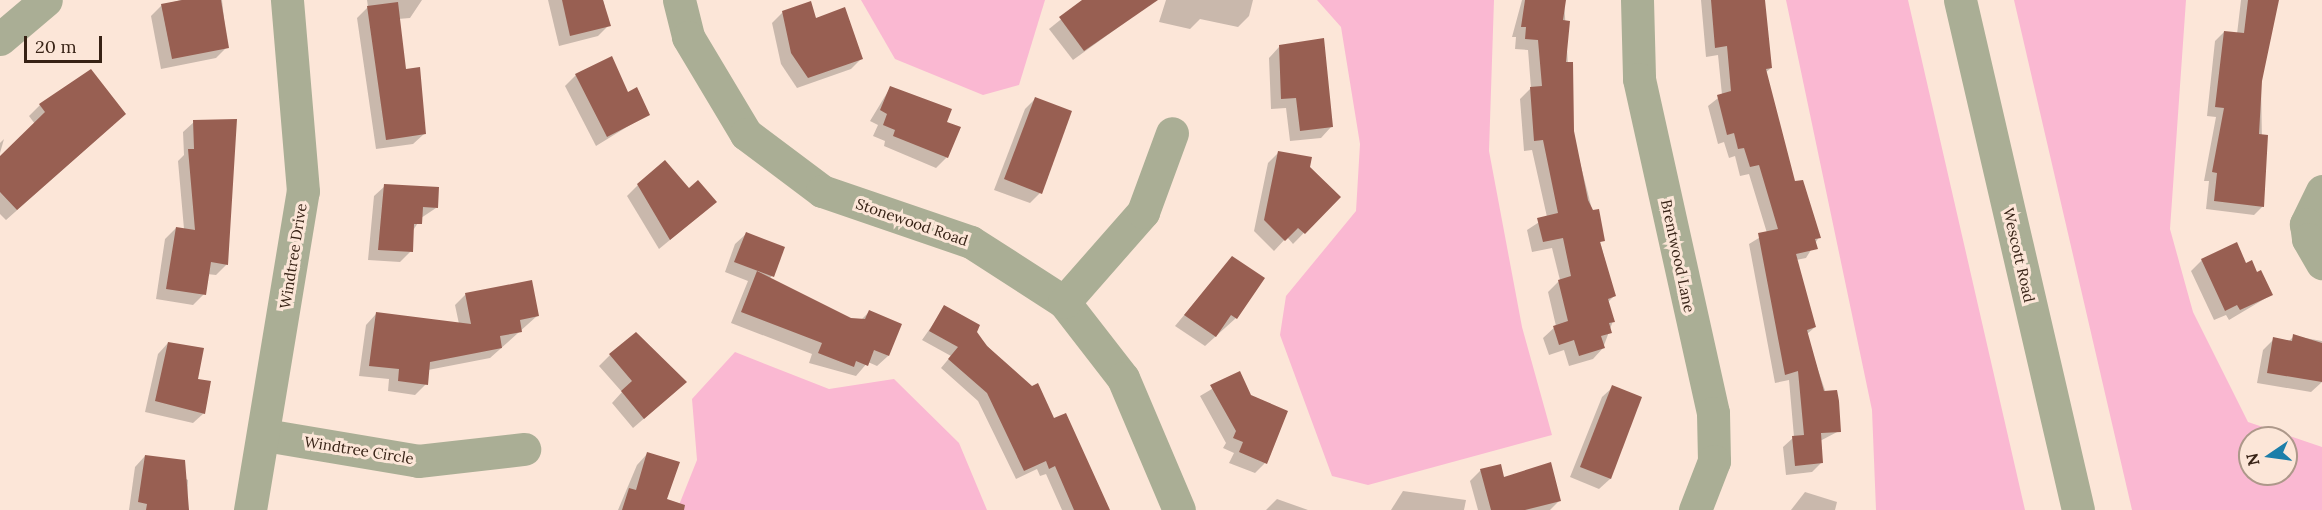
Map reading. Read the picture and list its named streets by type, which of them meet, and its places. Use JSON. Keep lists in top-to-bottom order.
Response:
{
  "streets": {
    "street": [
      "Stonewood Road",
      "Wescott Road",
      "Windtree Drive",
      "Brentwood Lane",
      "Windtree Circle"
    ]
  },
  "crossings": [
    ["Windtree Drive", "Windtree Circle"]
  ],
  "scale_bar": "20 m",
  "north": "left"
}
